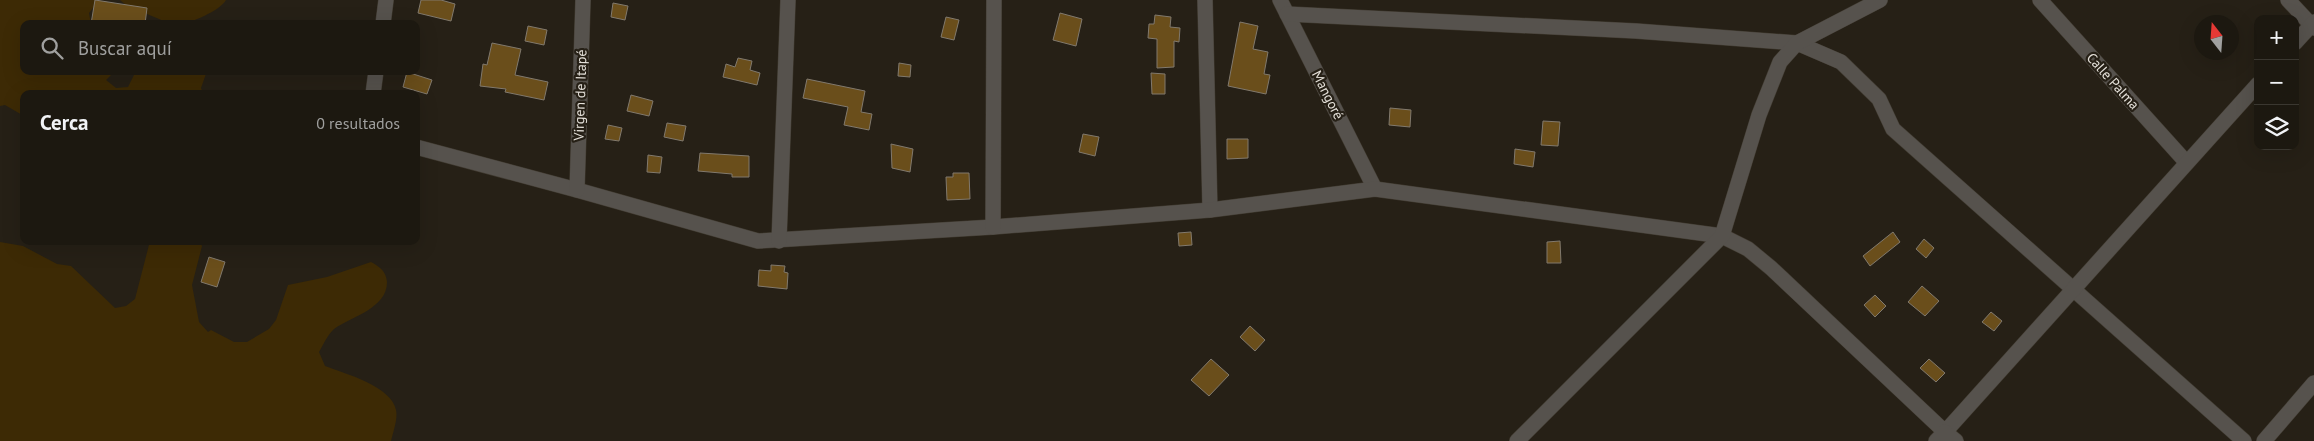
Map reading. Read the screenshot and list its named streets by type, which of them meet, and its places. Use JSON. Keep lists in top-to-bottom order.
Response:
{
  "streets": {
    "street": ["Calle Palma", "Virgen de Itapé", "Mangoré"]
  },
  "north": "top",
  "page": {
    "map_buttons": ["+", "−"],
    "search": "Buscar aquí",
    "heading": ["Cerca", "0 resultados"]
  }
}
